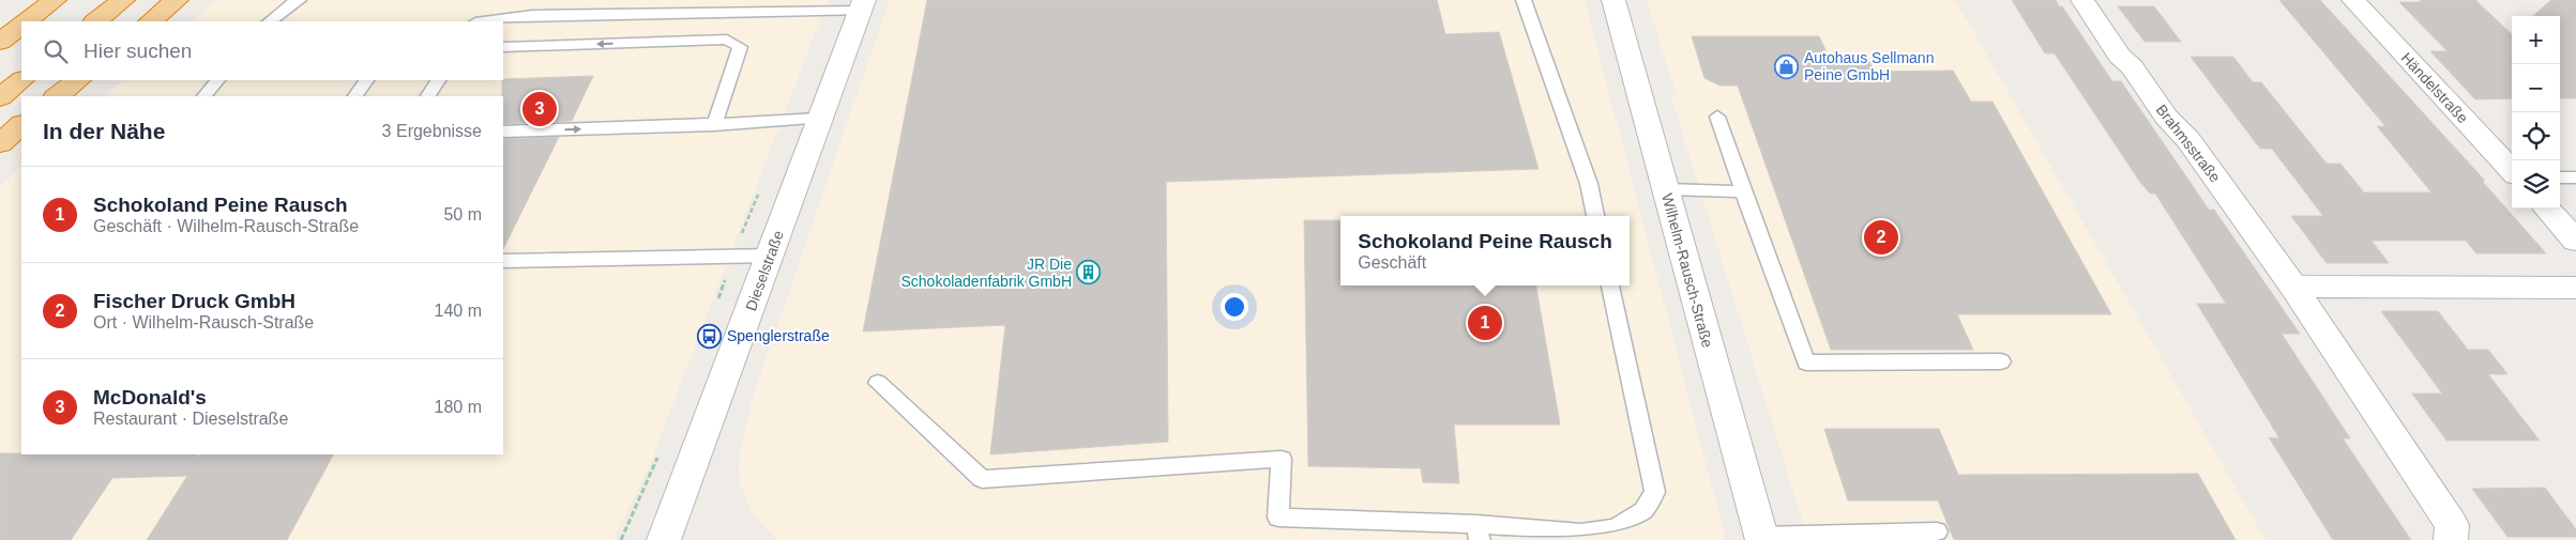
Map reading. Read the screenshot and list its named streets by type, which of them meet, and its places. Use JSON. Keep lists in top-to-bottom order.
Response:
{
  "streets": {
    "street": [
      "Händelstraße",
      "Brahmsstraße",
      "Dieselstraße",
      "Wilhelm-Rausch-Straße"
    ]
  },
  "places": {
    "shop": ["Autohaus Sellmann Peine GmbH"],
    "building": ["JR Die Schokoladenfabrik GmbH"],
    "bus stop": ["Spenglerstraße"]
  },
  "page": {
    "map_buttons": ["+", "−"],
    "search": "Hier suchen",
    "pins": ["3", "2", "1"],
    "heading": ["In der Nähe", "3 Ergebnisse"],
    "list": [
      {
        "mark": "1",
        "name": "Schokoland Peine Rausch",
        "note": "Geschäft · Wilhelm-Rausch-Straße",
        "value": "50 m"
      },
      {
        "mark": "2",
        "name": "Fischer Druck GmbH",
        "note": "Ort · Wilhelm-Rausch-Straße",
        "value": "140 m"
      },
      {
        "mark": "3",
        "name": "McDonald's",
        "note": "Restaurant · Dieselstraße",
        "value": "180 m"
      }
    ],
    "popup": ["Schokoland Peine Rausch", "Geschäft"]
  }
}
